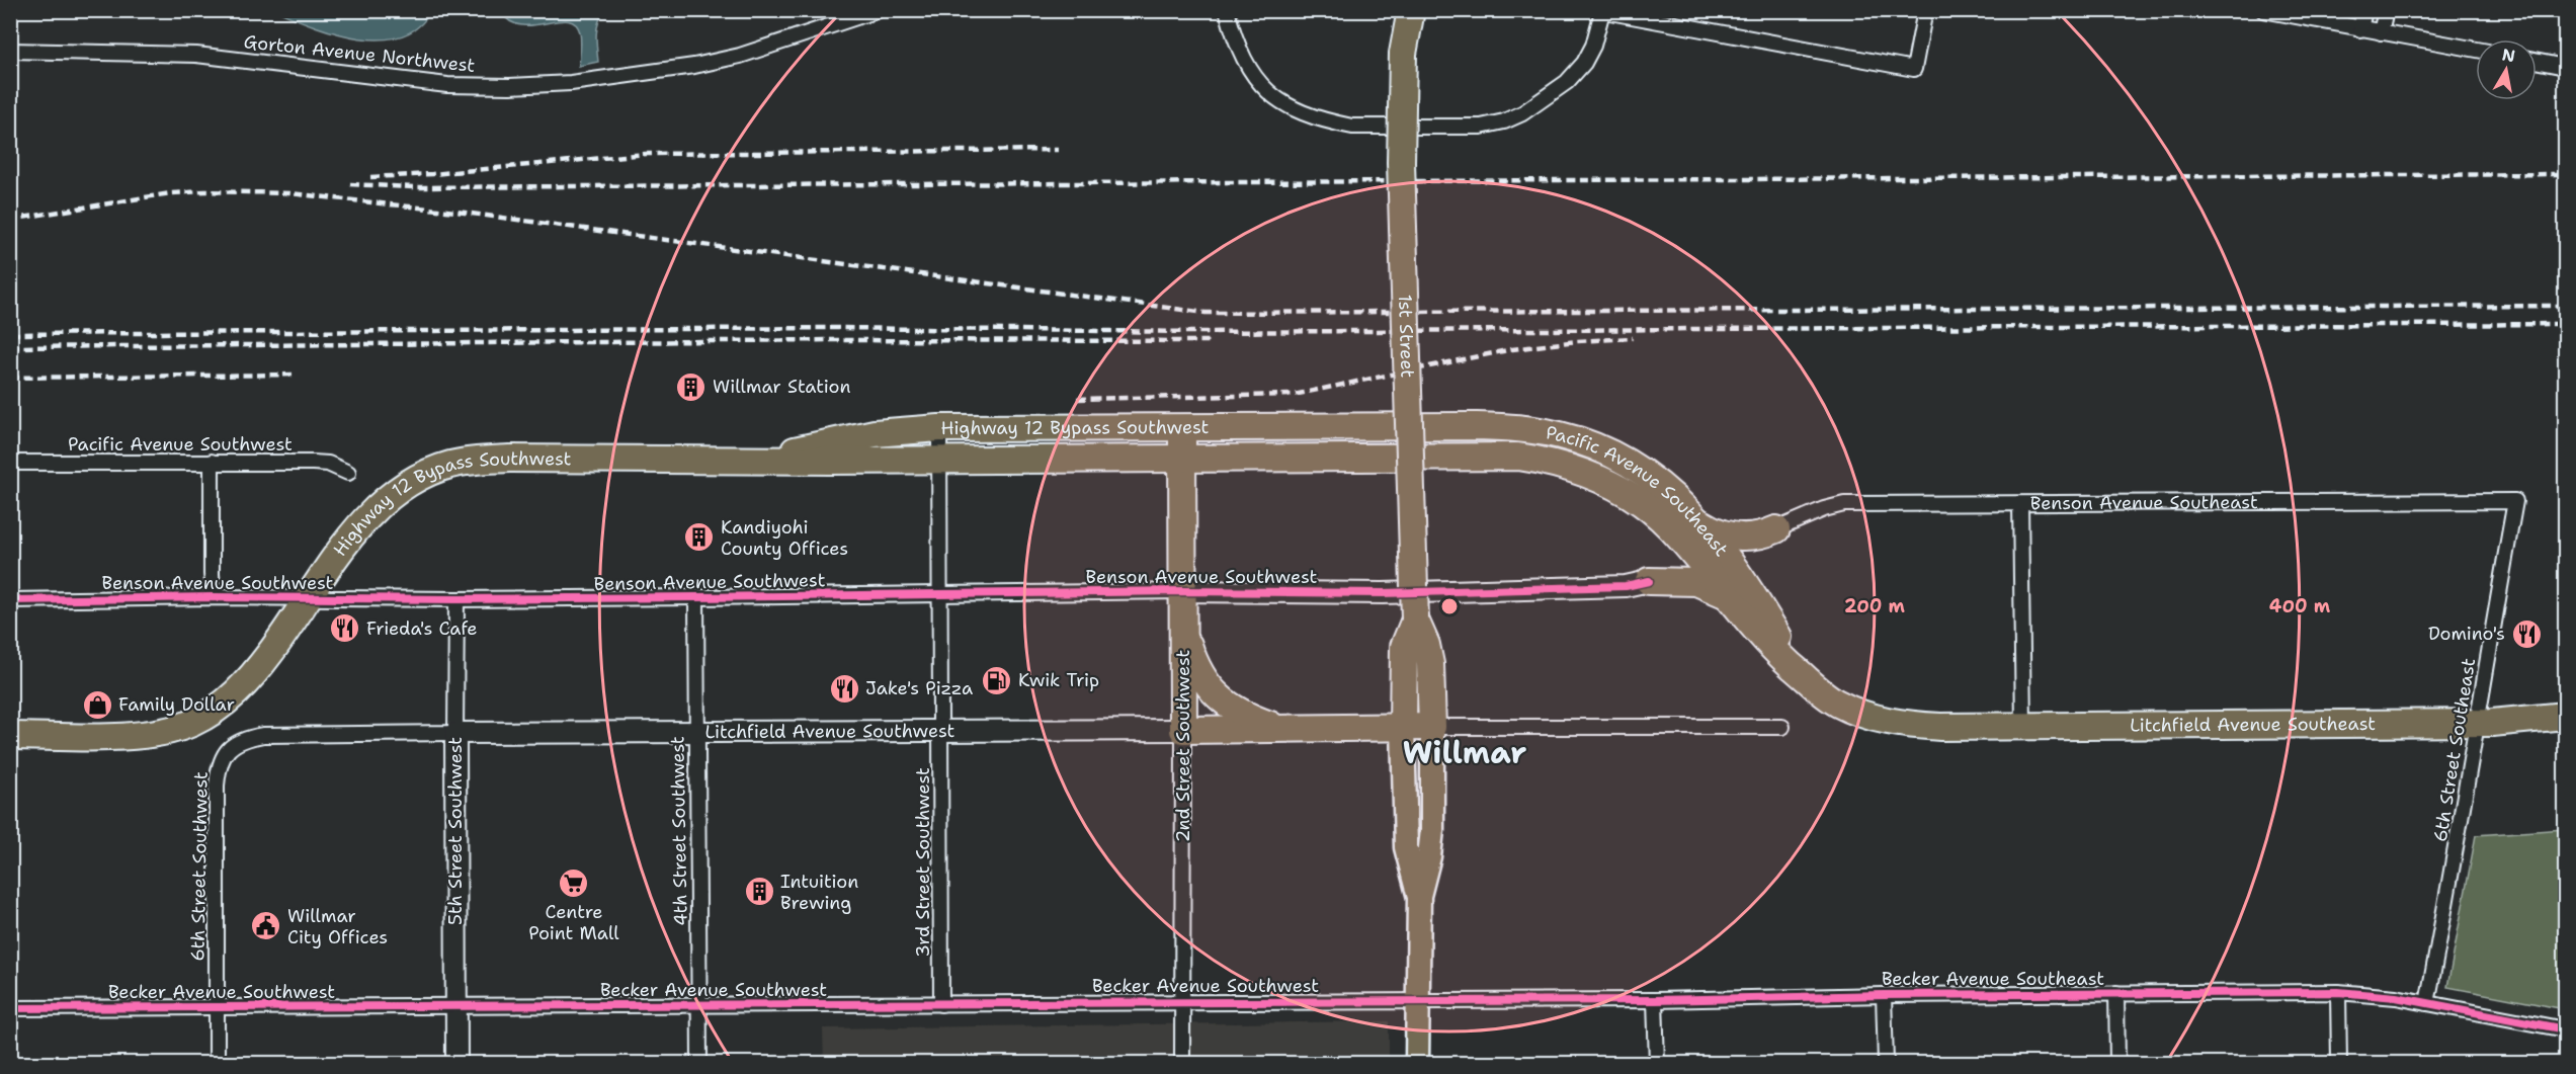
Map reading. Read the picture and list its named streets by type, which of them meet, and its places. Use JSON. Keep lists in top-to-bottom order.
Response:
{
  "streets": {
    "highway": [
      "1st Street",
      "Highway 12 Bypass Southwest",
      "Pacific Avenue Southeast",
      "Litchfield Avenue Southeast",
      "Litchfield Avenue Southwest",
      "2nd Street Southwest"
    ],
    "street": [
      "Gorton Avenue Northwest",
      "Pacific Avenue Southwest",
      "Benson Avenue Southeast",
      "Benson Avenue Southwest",
      "6th Street Southeast",
      "5th Street Southwest",
      "4th Street Southwest",
      "3rd Street Southwest",
      "6th Street Southwest",
      "Becker Avenue Southeast",
      "Becker Avenue Southwest"
    ]
  },
  "crossings": [
    ["1st Street", "Litchfield Avenue Southwest"],
    ["Highway 12 Bypass Southwest", "Pacific Avenue Southeast"],
    ["Highway 12 Bypass Southwest", "Benson Avenue Southwest"],
    ["Highway 12 Bypass Southwest", "2nd Street Southwest"],
    ["Highway 12 Bypass Southwest", "3rd Street Southwest"],
    ["Pacific Avenue Southeast", "Litchfield Avenue Southeast"],
    ["Benson Avenue Southeast", "6th Street Southeast"],
    ["Benson Avenue Southwest", "2nd Street Southwest"],
    ["Benson Avenue Southwest", "5th Street Southwest"],
    ["Benson Avenue Southwest", "4th Street Southwest"],
    ["Benson Avenue Southwest", "3rd Street Southwest"],
    ["Litchfield Avenue Southeast", "6th Street Southeast"],
    ["Litchfield Avenue Southwest", "2nd Street Southwest"],
    ["Litchfield Avenue Southwest", "5th Street Southwest"],
    ["Litchfield Avenue Southwest", "4th Street Southwest"],
    ["Litchfield Avenue Southwest", "3rd Street Southwest"],
    ["Litchfield Avenue Southwest", "6th Street Southwest"],
    ["2nd Street Southwest", "Becker Avenue Southwest"],
    ["6th Street Southeast", "Becker Avenue Southeast"],
    ["5th Street Southwest", "Becker Avenue Southwest"],
    ["4th Street Southwest", "Becker Avenue Southwest"],
    ["3rd Street Southwest", "Becker Avenue Southwest"],
    ["6th Street Southwest", "Becker Avenue Southwest"],
    ["Becker Avenue Southeast", "Becker Avenue Southwest"]
  ],
  "districts": ["Willmar"],
  "places": {
    "building": ["Willmar Station", "Kandiyohi County Offices", "Intuition Brewing"],
    "restaurant": ["Frieda's Cafe", "Domino's", "Jake's Pizza"],
    "fuel station": ["Kwik Trip"],
    "shop": ["Family Dollar"],
    "supermarket": ["Centre Point Mall"],
    "public building": ["Willmar City Offices"]
  },
  "north": "top",
  "rings": ["200 m", "400 m"]
}
